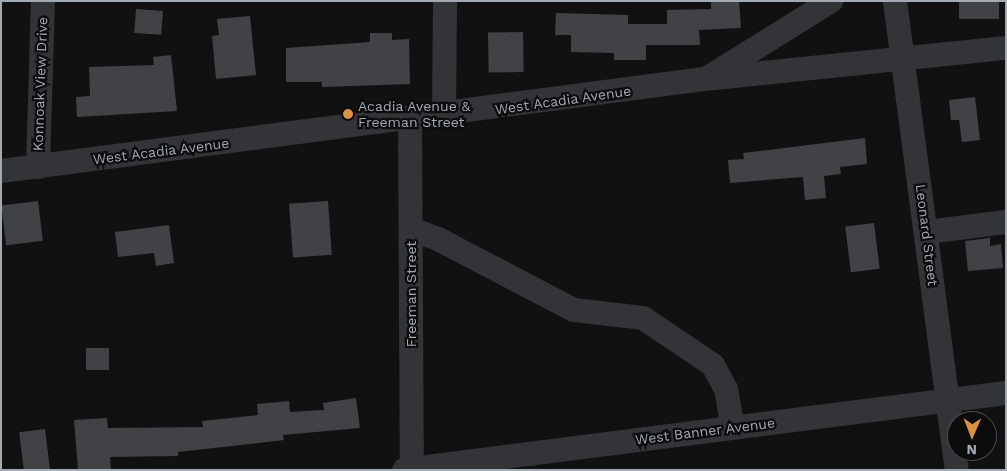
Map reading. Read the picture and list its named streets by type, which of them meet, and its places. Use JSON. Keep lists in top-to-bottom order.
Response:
{
  "streets": {
    "street": [
      "Konnoak View Drive",
      "West Acadia Avenue",
      "Leonard Street",
      "Freeman Street",
      "West Banner Avenue"
    ]
  },
  "crossings": [
    ["Konnoak View Drive", "West Acadia Avenue"],
    ["West Acadia Avenue", "Leonard Street"],
    ["West Acadia Avenue", "Freeman Street"],
    ["Leonard Street", "West Banner Avenue"],
    ["Freeman Street", "West Banner Avenue"]
  ],
  "places": ["Acadia Avenue & Freeman Street"],
  "north": "bottom"
}
